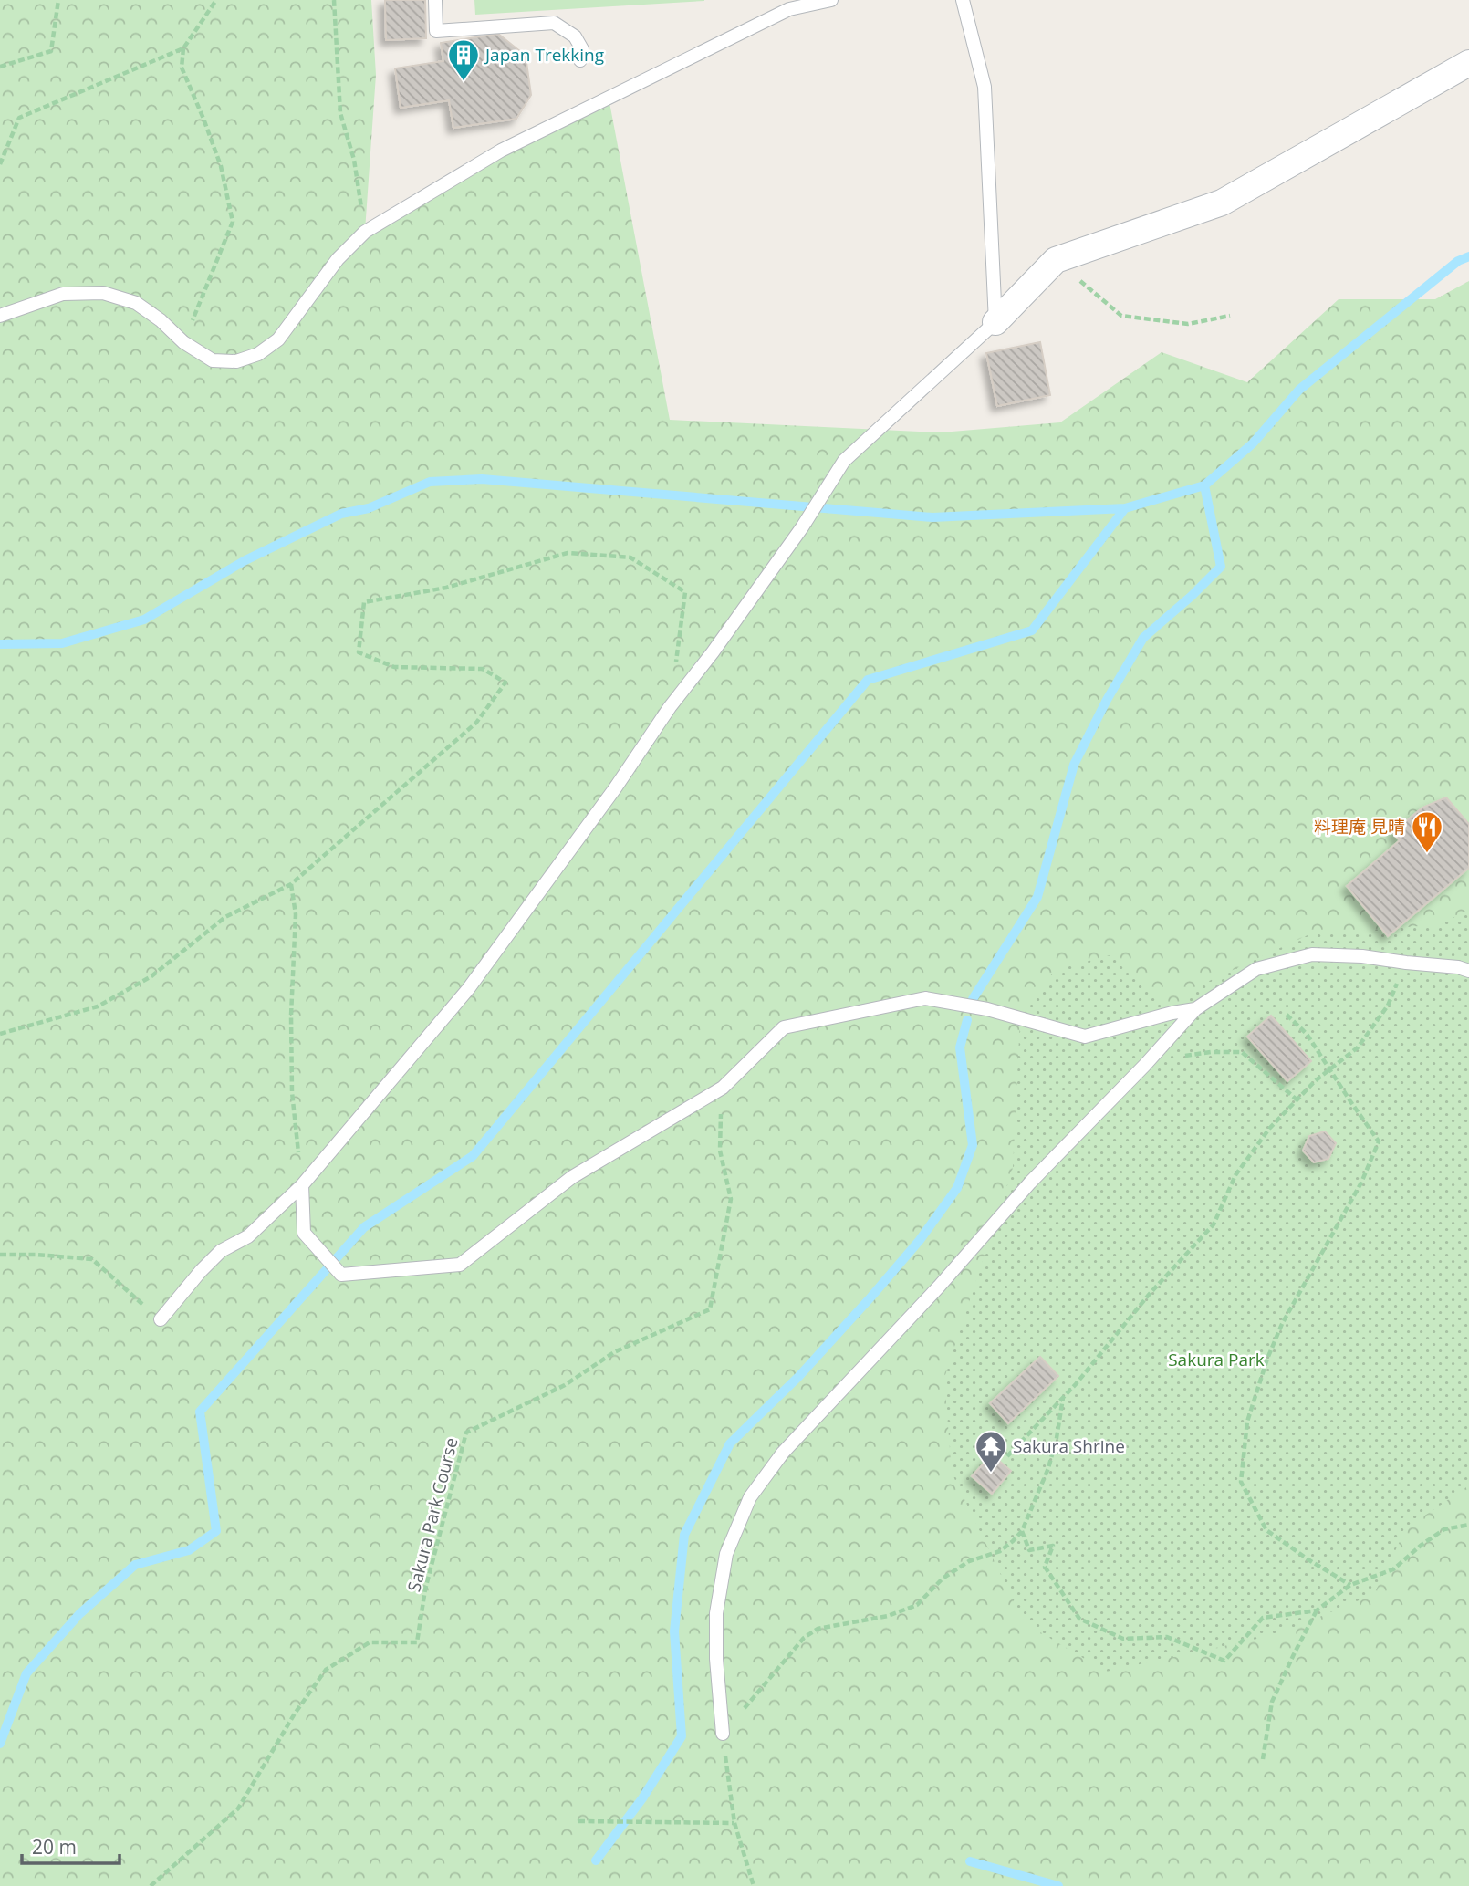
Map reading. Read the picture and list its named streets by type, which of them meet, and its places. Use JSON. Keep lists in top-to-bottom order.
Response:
{
  "streets": {
    "path": ["Sakura Park Course"]
  },
  "parks": ["Sakura Park"],
  "places": {
    "building": ["Japan Trekking"],
    "restaurant": ["料理庵 見晴"],
    "temple": ["Sakura Shrine"]
  },
  "scale_bar": "20 m"
}
